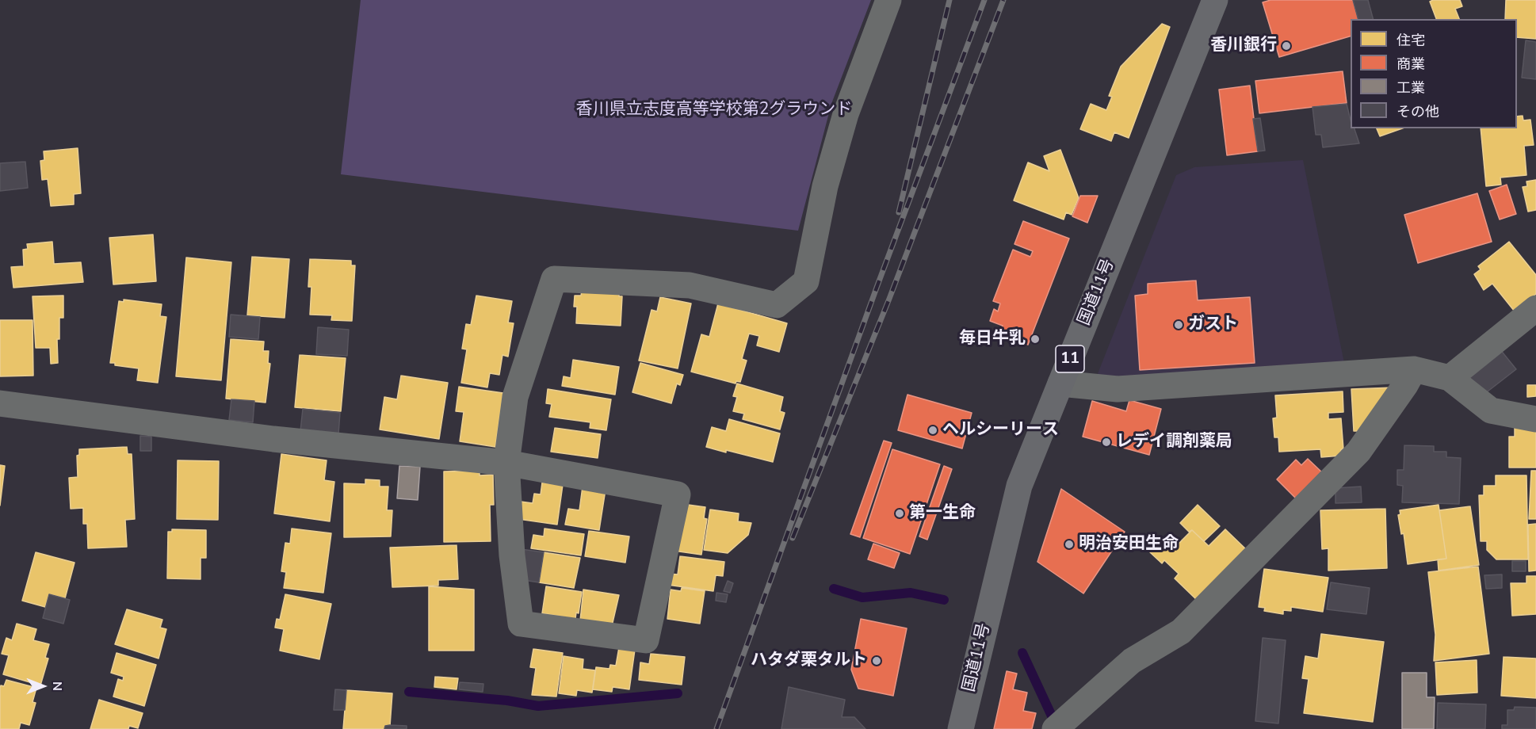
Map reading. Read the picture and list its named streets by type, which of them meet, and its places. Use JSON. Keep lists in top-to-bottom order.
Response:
{
  "streets": {
    "highway": ["国道11号", "11"]
  },
  "parks": ["香川県立志度高等学校第2グラウンド"],
  "places": [
    "香川銀行",
    "ガスト",
    "毎日牛乳",
    "ヘルシーリース",
    "レデイ調剤薬局",
    "第一生命",
    "明治安田生命",
    "ハタダ栗タルト"
  ],
  "legend": [
    "住宅",
    "商業",
    "工業",
    "その他"
  ],
  "north": "right"
}
